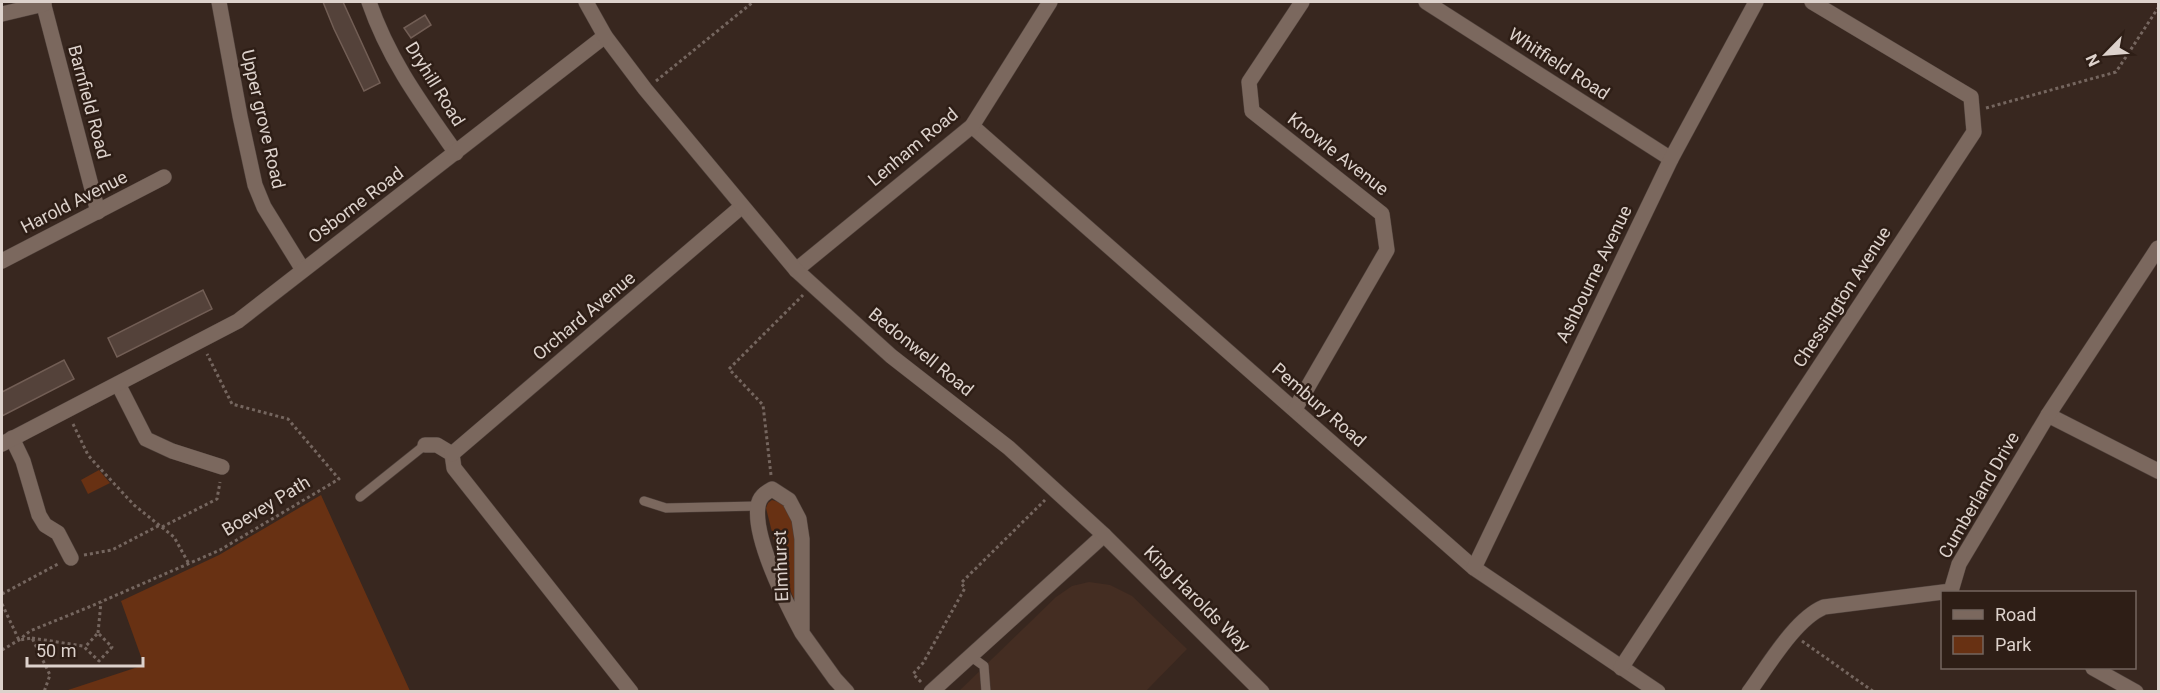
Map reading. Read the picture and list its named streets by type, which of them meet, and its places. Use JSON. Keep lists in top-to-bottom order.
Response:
{
  "streets": {
    "street": [
      "Whitfield Road",
      "Dryhill Road",
      "Barnfield Road",
      "Upper grove Road",
      "Lenham Road",
      "Knowle Avenue",
      "Harold Avenue",
      "Osborne Road",
      "Ashbourne Avenue",
      "Chessington Avenue",
      "Orchard Avenue",
      "Bedonwell Road",
      "Pembury Road",
      "Cumberland Drive",
      "Elmhurst",
      "King Harolds Way"
    ],
    "path": ["Boevey Path"]
  },
  "crossings": [
    ["Whitfield Road", "Ashbourne Avenue"],
    ["Dryhill Road", "Osborne Road"],
    ["Barnfield Road", "Harold Avenue"],
    ["Upper grove Road", "Osborne Road"],
    ["Lenham Road", "Bedonwell Road"],
    ["Lenham Road", "Pembury Road"],
    ["Knowle Avenue", "Pembury Road"],
    ["Osborne Road", "Bedonwell Road"],
    ["Osborne Road", "Boevey Path"],
    ["Ashbourne Avenue", "Pembury Road"],
    ["Chessington Avenue", "Pembury Road"],
    ["Orchard Avenue", "Bedonwell Road"],
    ["Bedonwell Road", "King Harolds Way"]
  ],
  "legend": ["Road", "Park"],
  "scale_bar": "50 m",
  "north": "bottom left"
}
